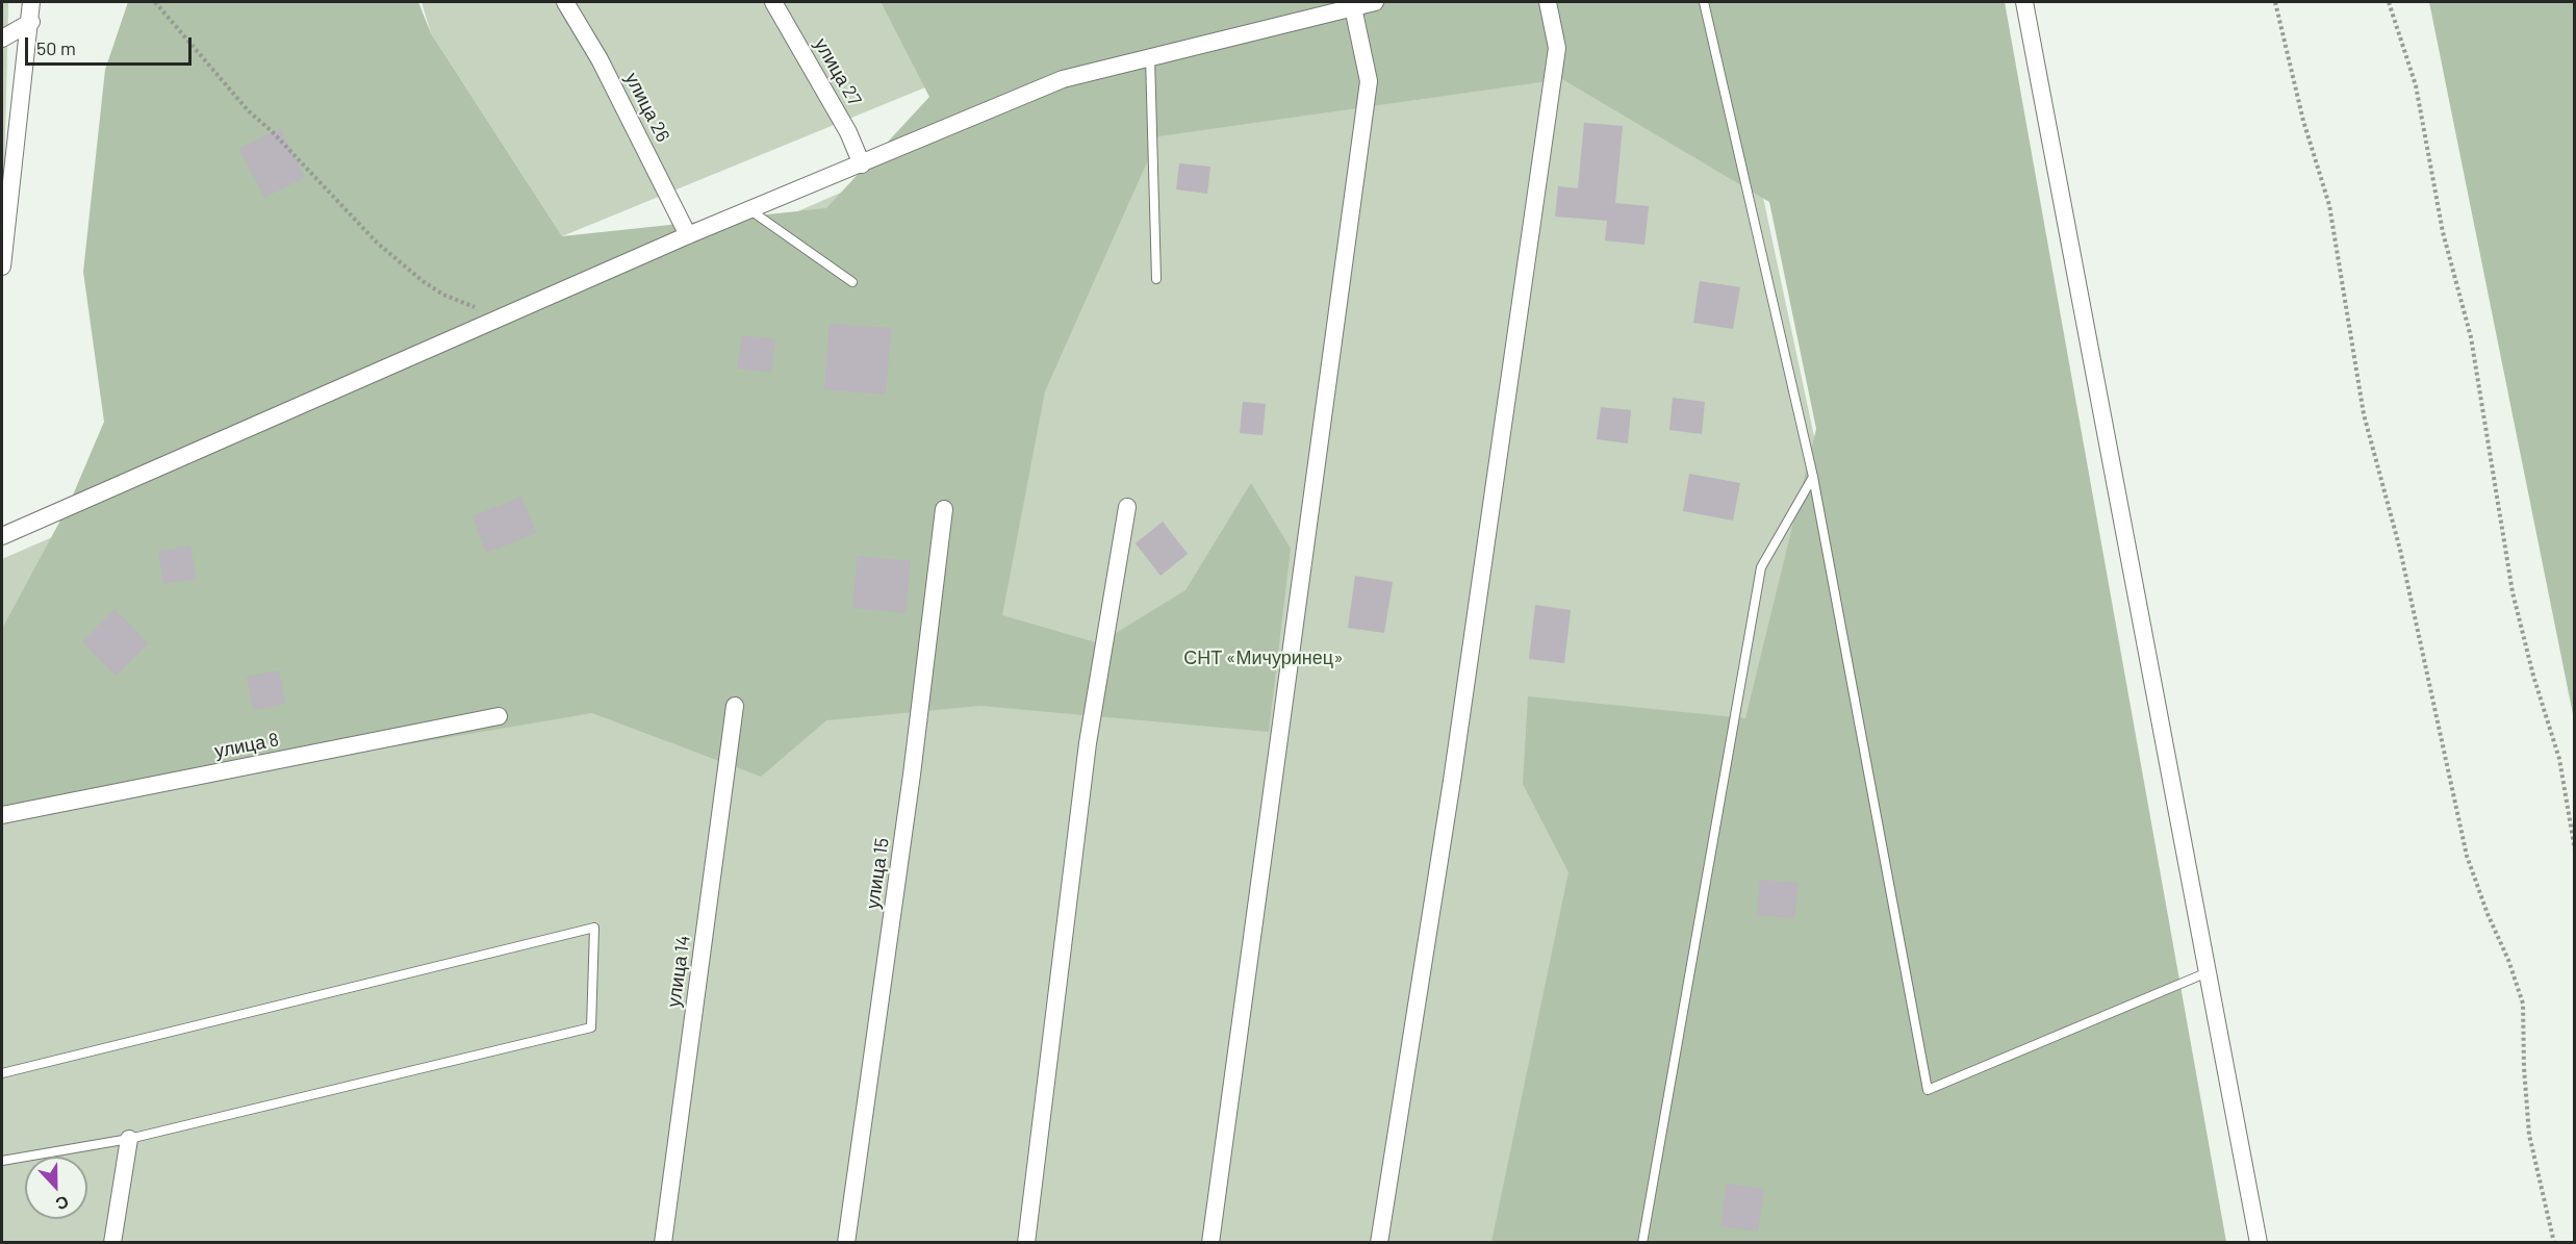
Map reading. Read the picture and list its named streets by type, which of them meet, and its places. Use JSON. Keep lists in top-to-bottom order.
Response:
{
  "streets": {
    "street": [
      "улица 27",
      "улица 26",
      "улица 8",
      "улица 15",
      "улица 14"
    ]
  },
  "parks": ["СНТ «Мичуринец»"],
  "scale_bar": "50 m",
  "north": "bottom"
}
